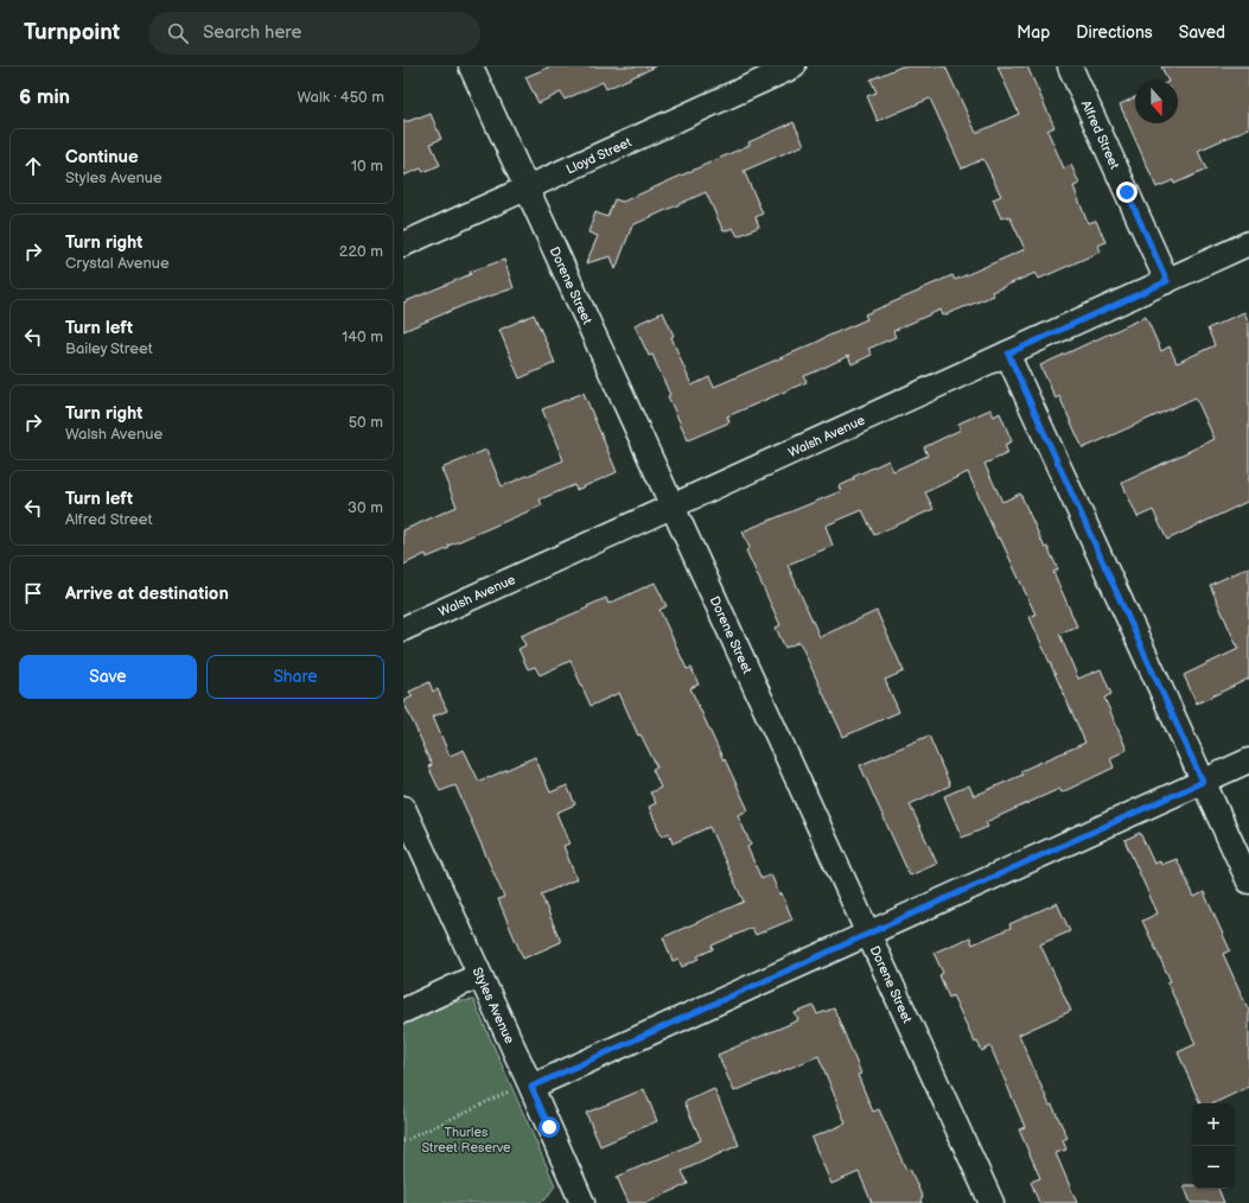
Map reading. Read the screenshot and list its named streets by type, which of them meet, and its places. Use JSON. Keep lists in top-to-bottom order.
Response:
{
  "streets": {
    "street": [
      "Alfred Street",
      "Lloyd Street",
      "Dorene Street",
      "Walsh Avenue",
      "Styles Avenue"
    ]
  },
  "crossings": [
    ["Alfred Street", "Walsh Avenue"],
    ["Lloyd Street", "Dorene Street"],
    ["Dorene Street", "Walsh Avenue"]
  ],
  "parks": ["Thurles Street Reserve"],
  "north": "bottom",
  "page": {
    "header": "Turnpoint",
    "search": "Search here",
    "nav": ["Map", "Directions", "Saved"],
    "heading": ["6 min", "Walk · 450 m"],
    "list": [
      ["Continue", "Styles Avenue", "10 m"],
      ["Turn right", "Crystal Avenue", "220 m"],
      ["Turn left", "Bailey Street", "140 m"],
      ["Turn right", "Walsh Avenue", "50 m"],
      ["Turn left", "Alfred Street", "30 m"],
      "Arrive at destination"
    ],
    "buttons": ["Save", "Share"],
    "map_buttons": ["+", "−"]
  }
}
